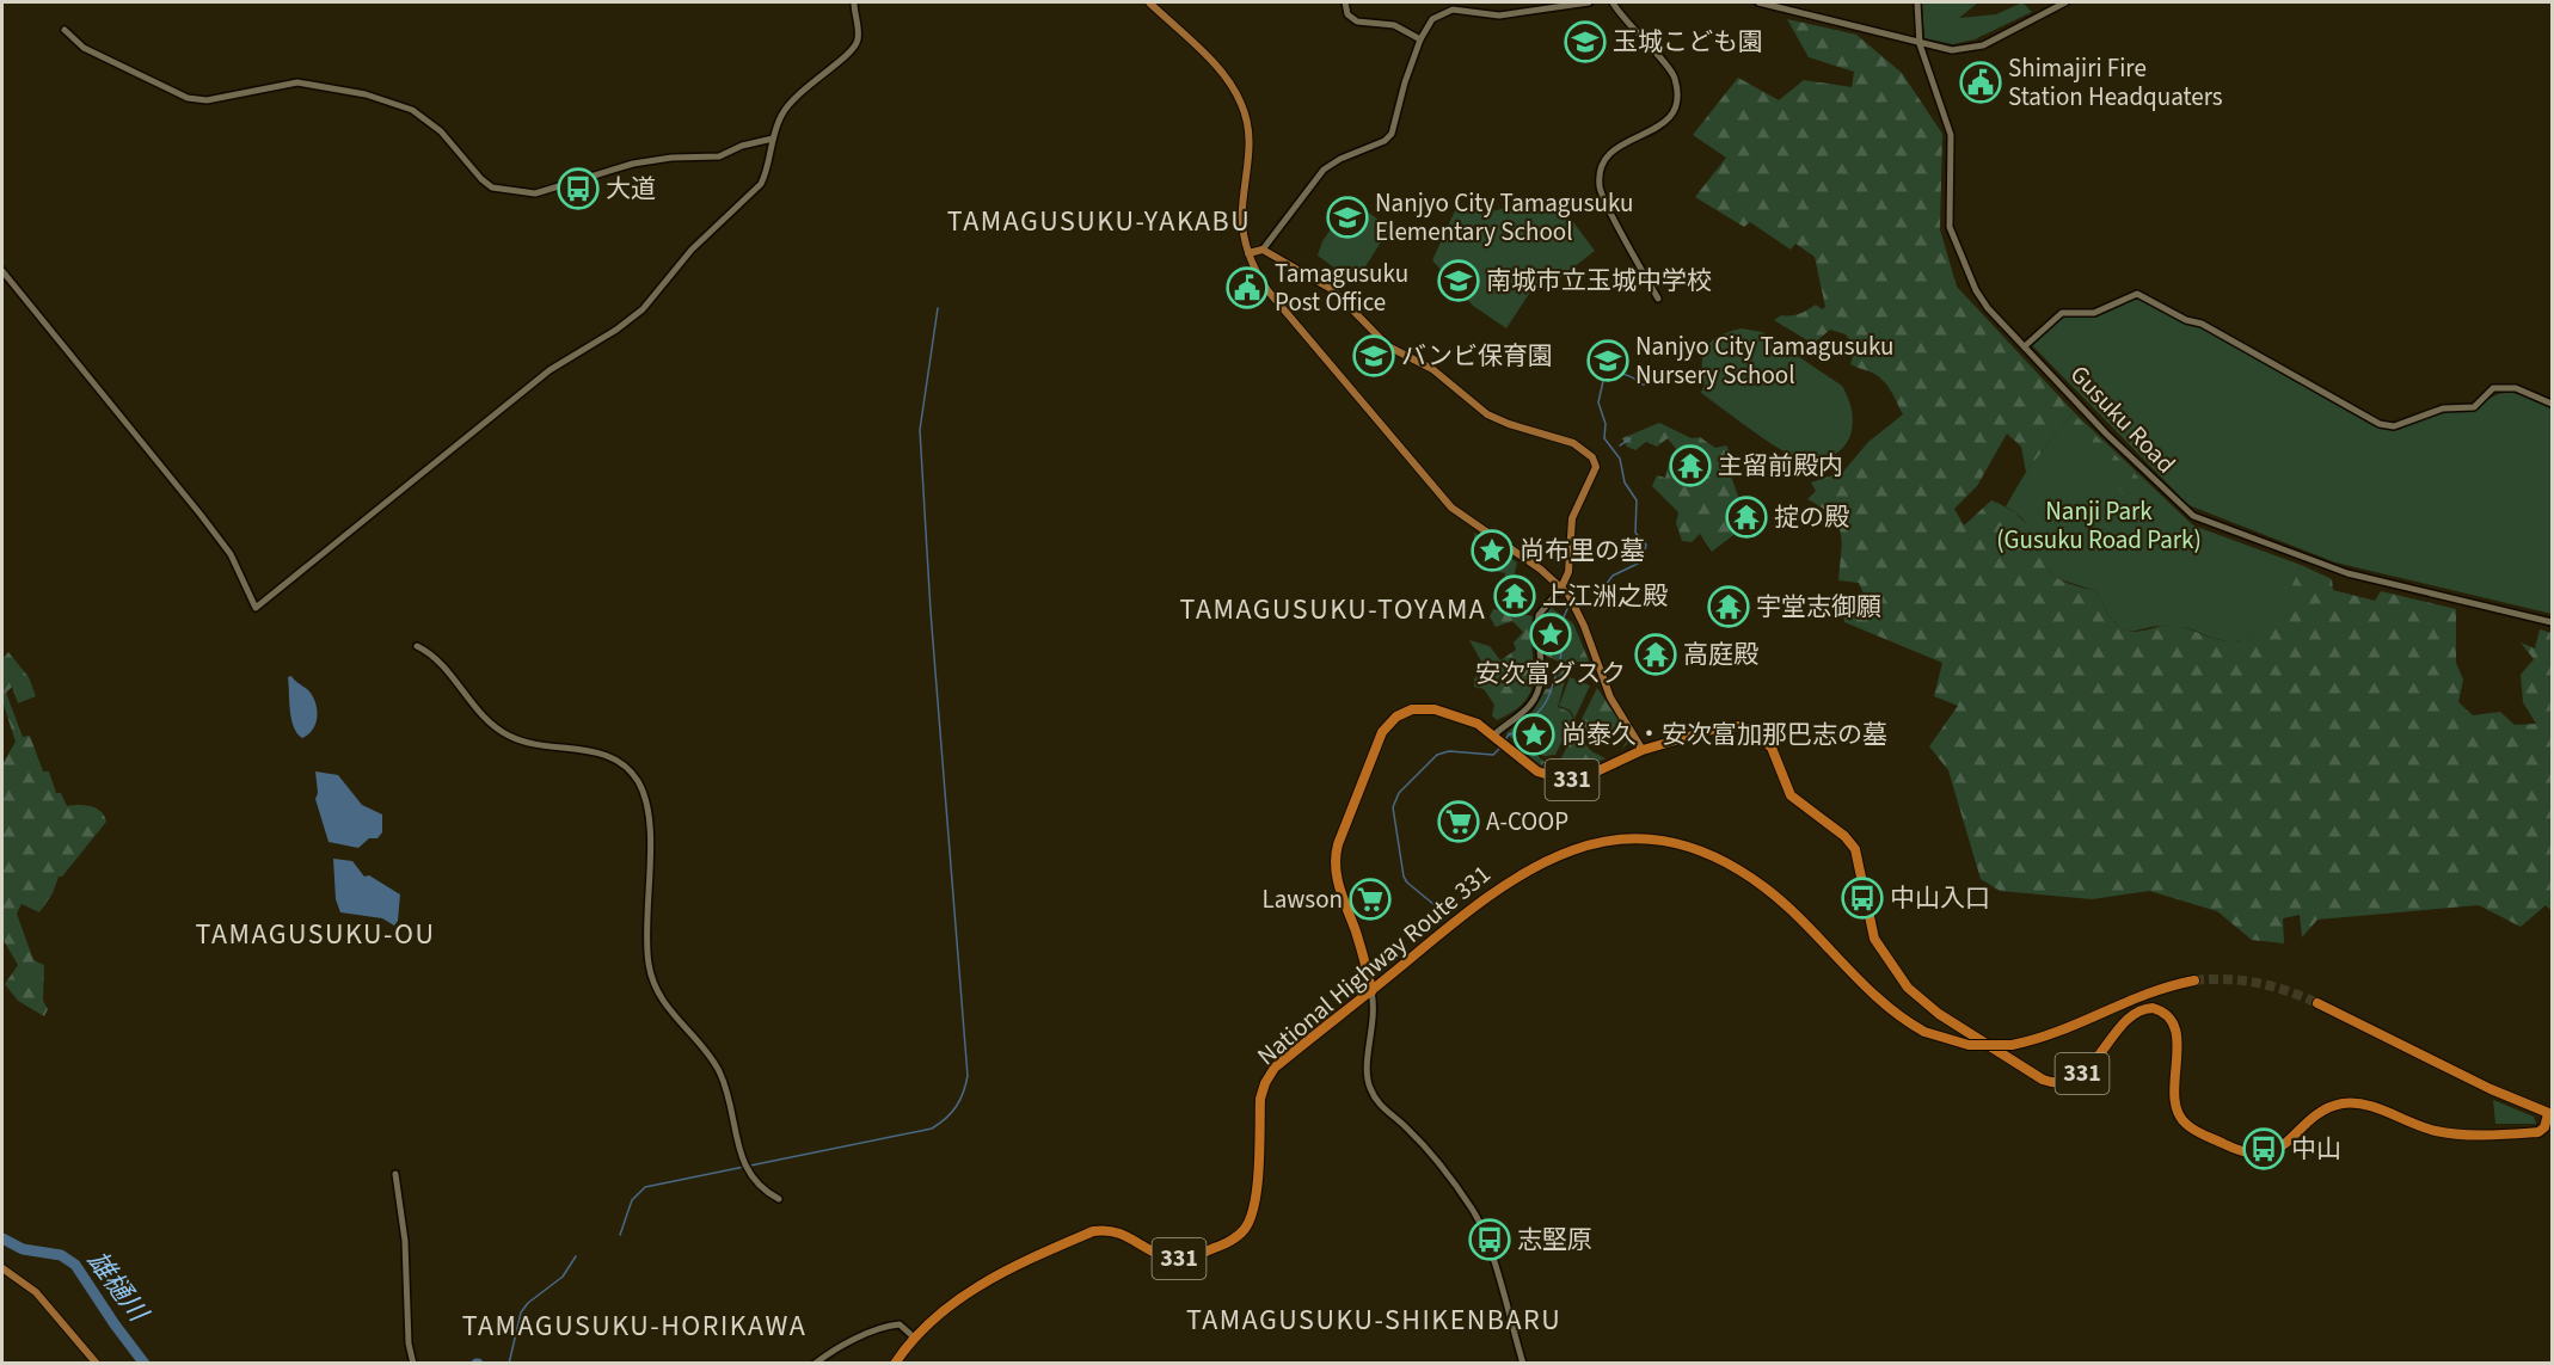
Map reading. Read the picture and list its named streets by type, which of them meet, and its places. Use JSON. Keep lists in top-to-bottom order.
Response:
{
  "streets": {
    "highway": ["331", "National Highway Route 331"],
    "street": ["Gusuku Road"]
  },
  "crossings": [
    ["331", "National Highway Route 331"]
  ],
  "districts": [
    "TAMAGUSUKU-YAKABU",
    "TAMAGUSUKU-TOYAMA",
    "TAMAGUSUKU-OU",
    "TAMAGUSUKU-SHIKENBARU",
    "TAMAGUSUKU-HORIKAWA"
  ],
  "water": ["雄樋川"],
  "parks": ["Nanji Park (Gusuku Road Park)"],
  "places": {
    "school or university": [
      "玉城こども園",
      "Nanjyo City Tamagusuku Elementary School",
      "南城市立玉城中学校",
      "バンビ保育園",
      "Nanjyo City Tamagusuku Nursery School"
    ],
    "public building": ["Shimajiri Fire Station Headquaters", "Tamagusuku Post Office"],
    "bus stop": [
      "大道",
      "中山入口",
      "中山",
      "志堅原"
    ],
    "temple": [
      "主留前殿内",
      "掟の殿",
      "上江洲之殿",
      "宇堂志御願",
      "高庭殿"
    ],
    "place": ["尚布里の墓", "安次富グスク", "尚泰久・安次富加那巴志の墓"],
    "supermarket": ["A-COOP", "Lawson"]
  }
}
